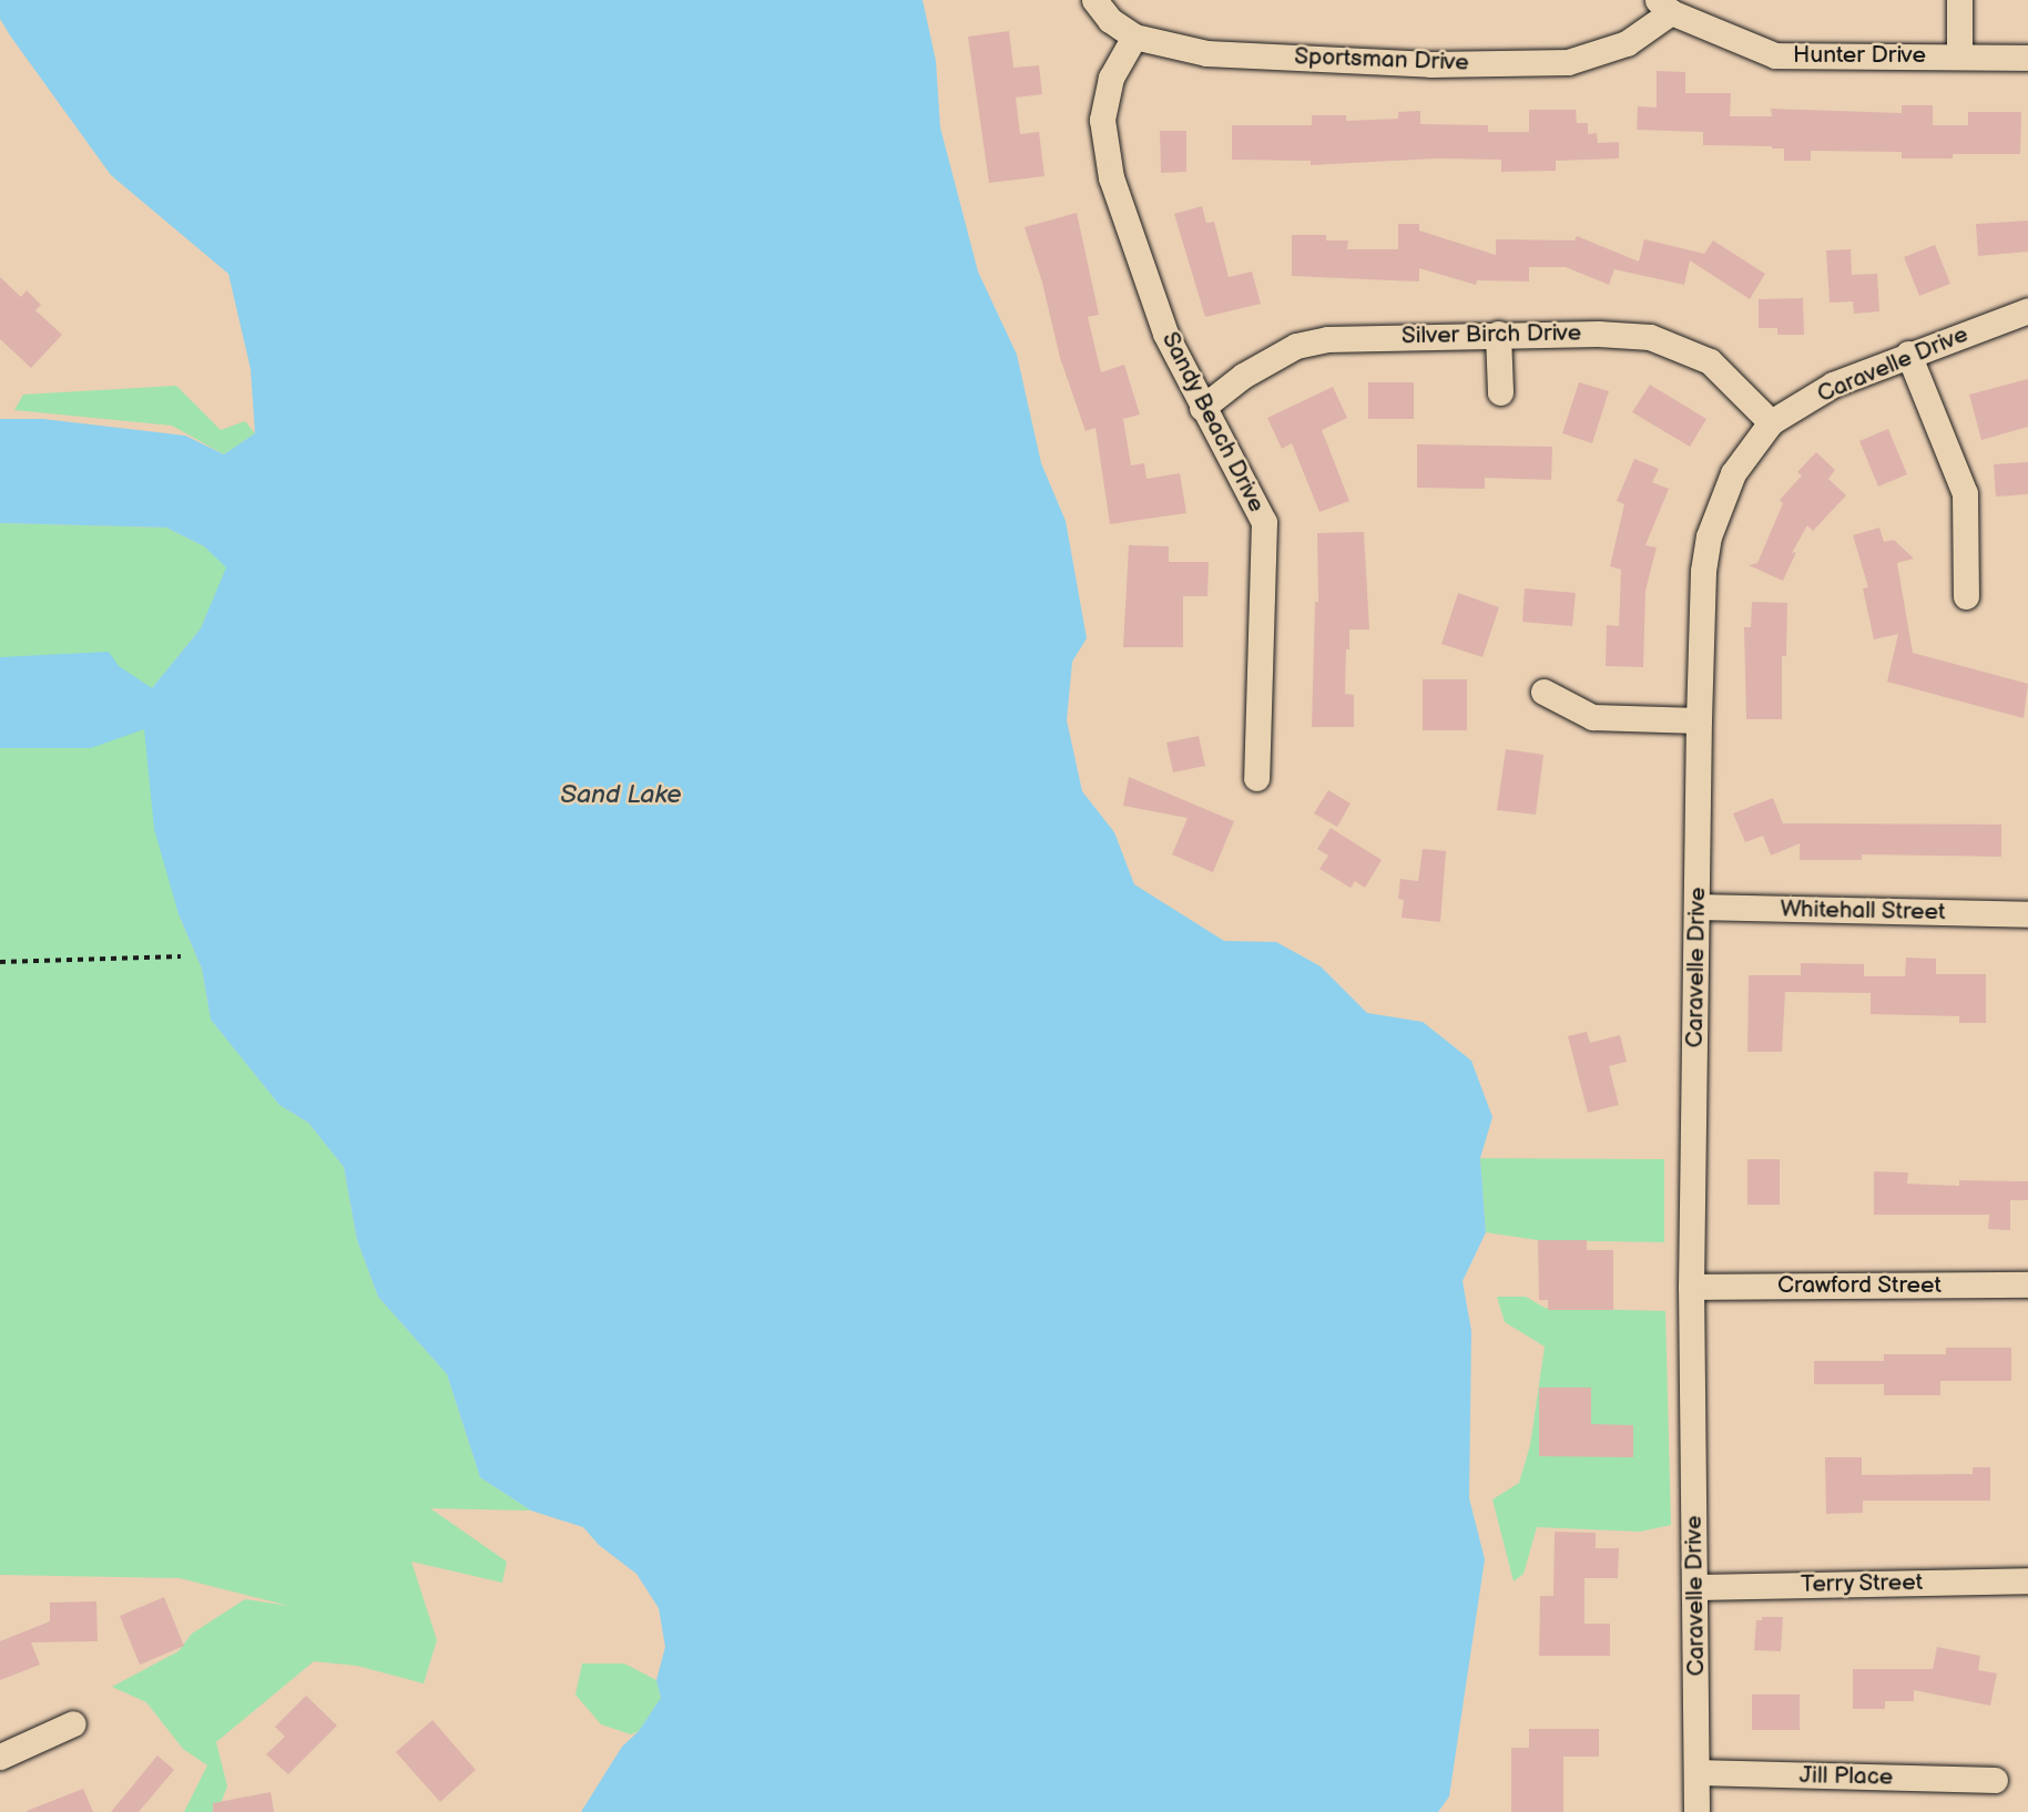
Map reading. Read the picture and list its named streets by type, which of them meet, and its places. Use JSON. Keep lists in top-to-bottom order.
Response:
{
  "streets": {
    "street": [
      "Hunter Drive",
      "Sportsman Drive",
      "Silver Birch Drive",
      "Caravelle Drive",
      "Sandy Beach Drive",
      "Whitehall Street",
      "Crawford Street",
      "Terry Street",
      "Jill Place"
    ]
  },
  "crossings": [
    ["Hunter Drive", "Sportsman Drive"],
    ["Sportsman Drive", "Sandy Beach Drive"],
    ["Silver Birch Drive", "Caravelle Drive"],
    ["Silver Birch Drive", "Sandy Beach Drive"],
    ["Caravelle Drive", "Whitehall Street"],
    ["Caravelle Drive", "Crawford Street"],
    ["Caravelle Drive", "Terry Street"],
    ["Caravelle Drive", "Jill Place"]
  ],
  "water": ["Sand Lake"]
}
